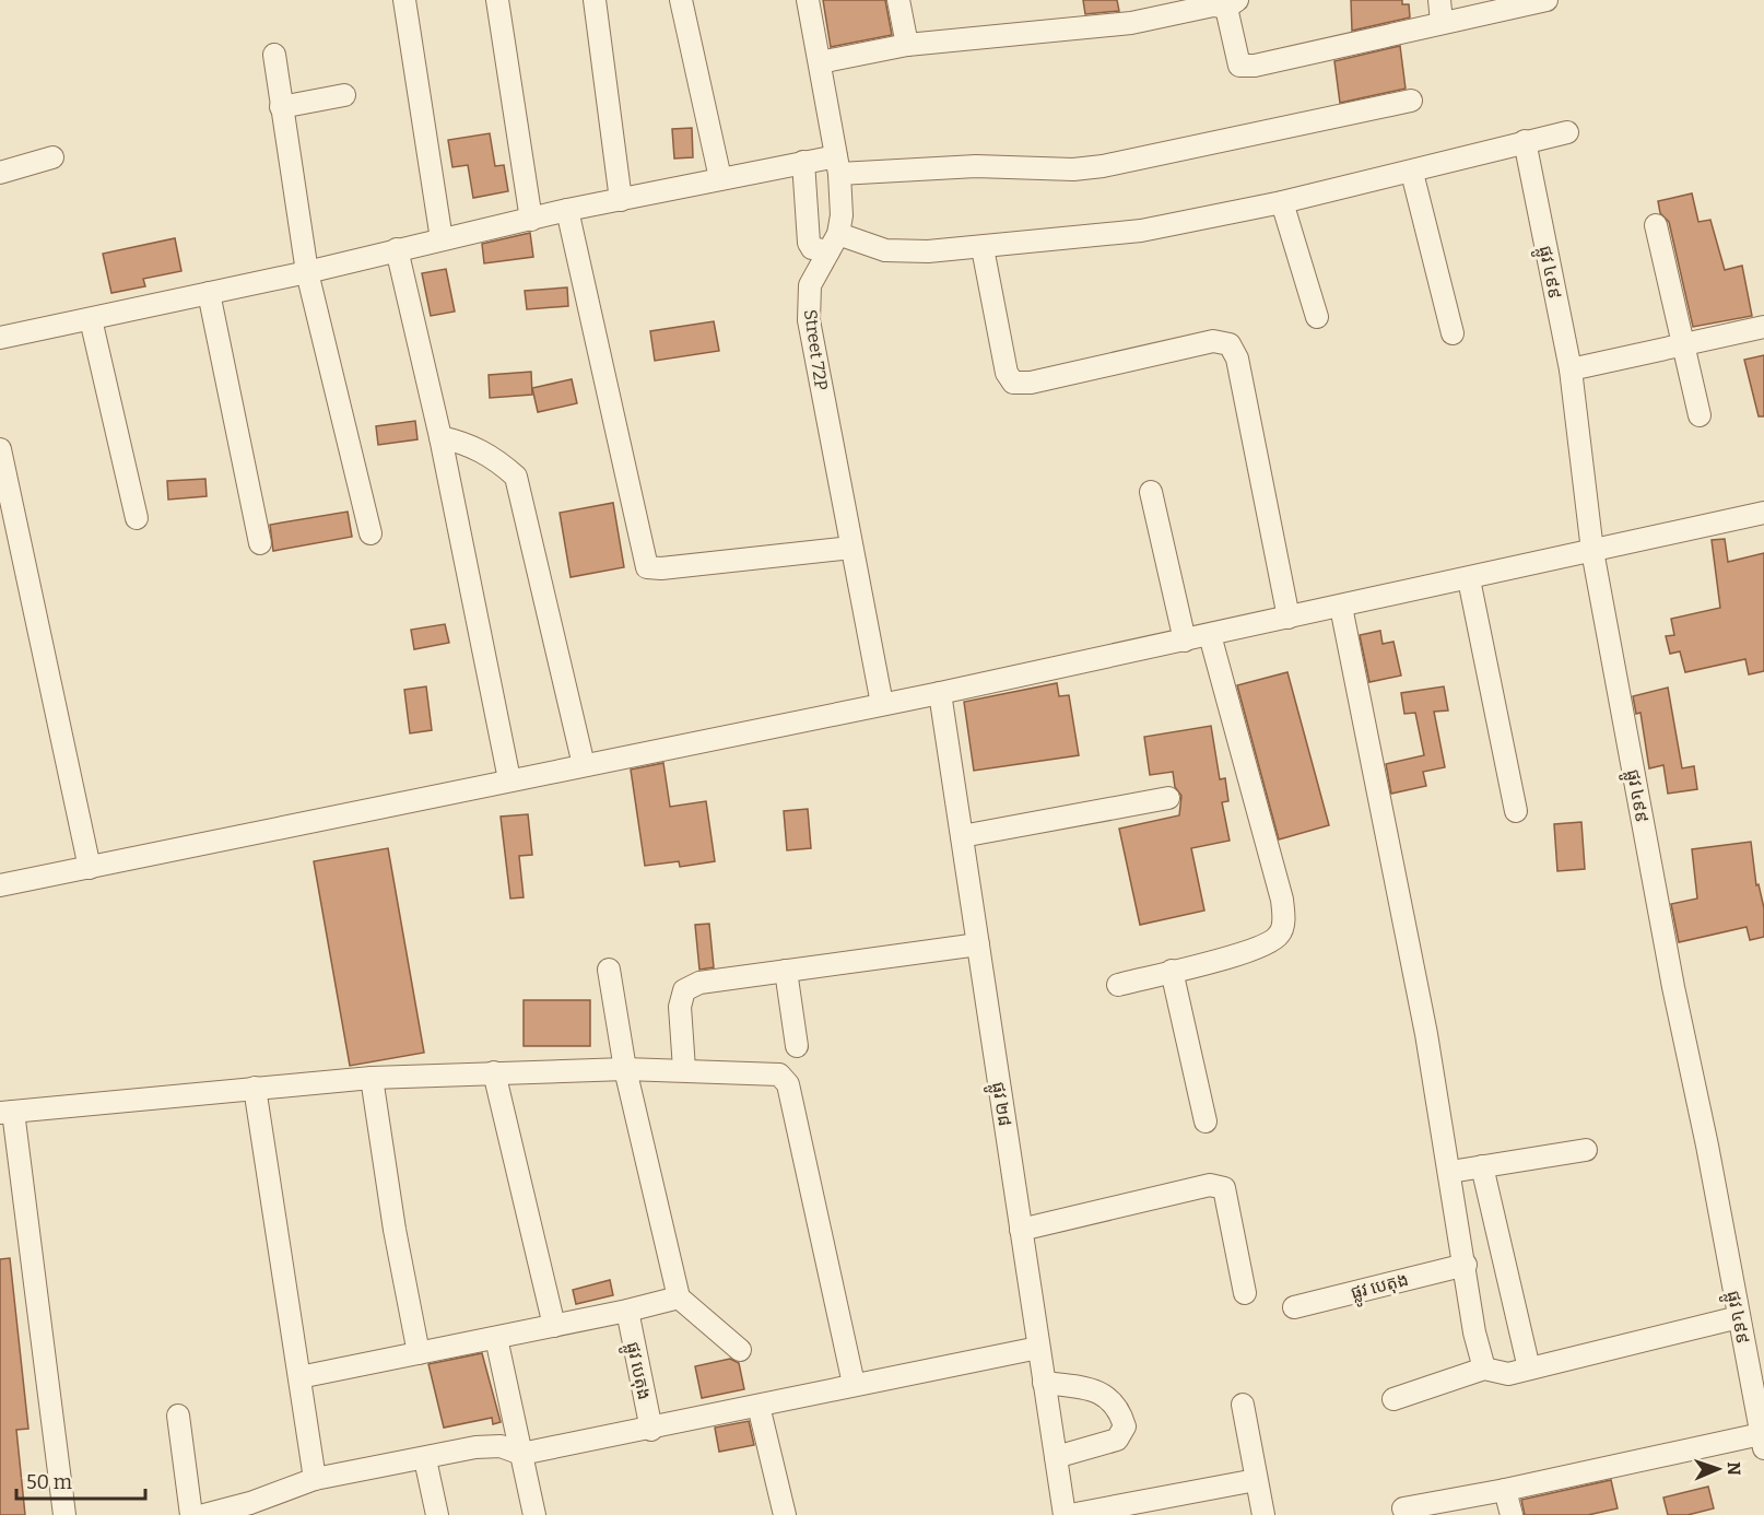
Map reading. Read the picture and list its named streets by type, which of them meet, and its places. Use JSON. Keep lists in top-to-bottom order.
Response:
{
  "streets": {
    "street": [
      "ផ្លូវ ៤៩៩",
      "Street 72P",
      "ផ្លូវ ២៨",
      "ផ្លូវ បេតុង"
    ]
  },
  "scale_bar": "50 m",
  "north": "right"
}
